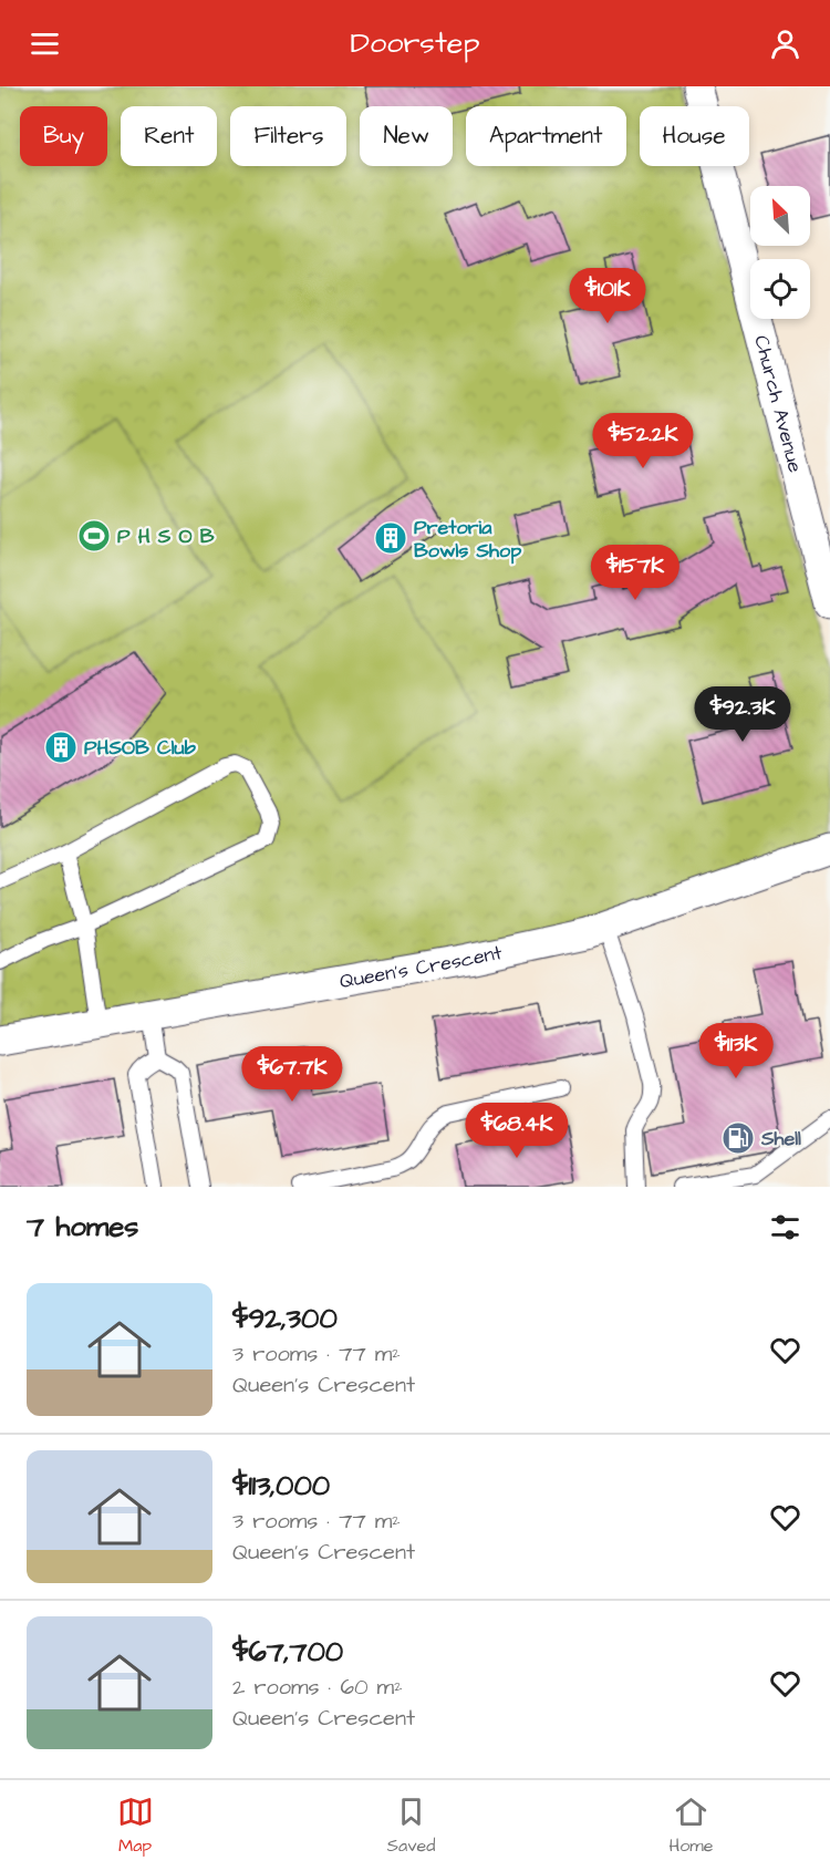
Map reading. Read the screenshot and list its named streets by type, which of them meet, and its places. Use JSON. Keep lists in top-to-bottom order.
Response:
{
  "streets": {
    "street": ["Church Avenue", "Queen's Crescent"]
  },
  "places": {
    "sports": ["P H S O B"],
    "building": ["Pretoria Bowls Shop", "PHSOB Club"],
    "fuel station": ["Shell"]
  },
  "north": "top left",
  "page": {
    "header": "Doorstep",
    "chip": [
      "Buy",
      "Rent",
      "Filters",
      "New",
      "Apartment",
      "House"
    ],
    "price": [
      "$101K",
      "$52.2K",
      "$157K",
      "$92.3K",
      "$113K",
      "$67.7K",
      "$68.4K"
    ],
    "heading": "7 homes",
    "list": [
      {
        "name": "$92,300",
        "note": "3 rooms · 77 m² · Queen's Crescent"
      },
      {
        "name": "$113,000",
        "note": "3 rooms · 77 m² · Queen's Crescent"
      },
      {
        "name": "$67,700",
        "note": "2 rooms · 60 m² · Queen's Crescent"
      }
    ],
    "tabs": ["Map", "Saved", "Home"]
  }
}
